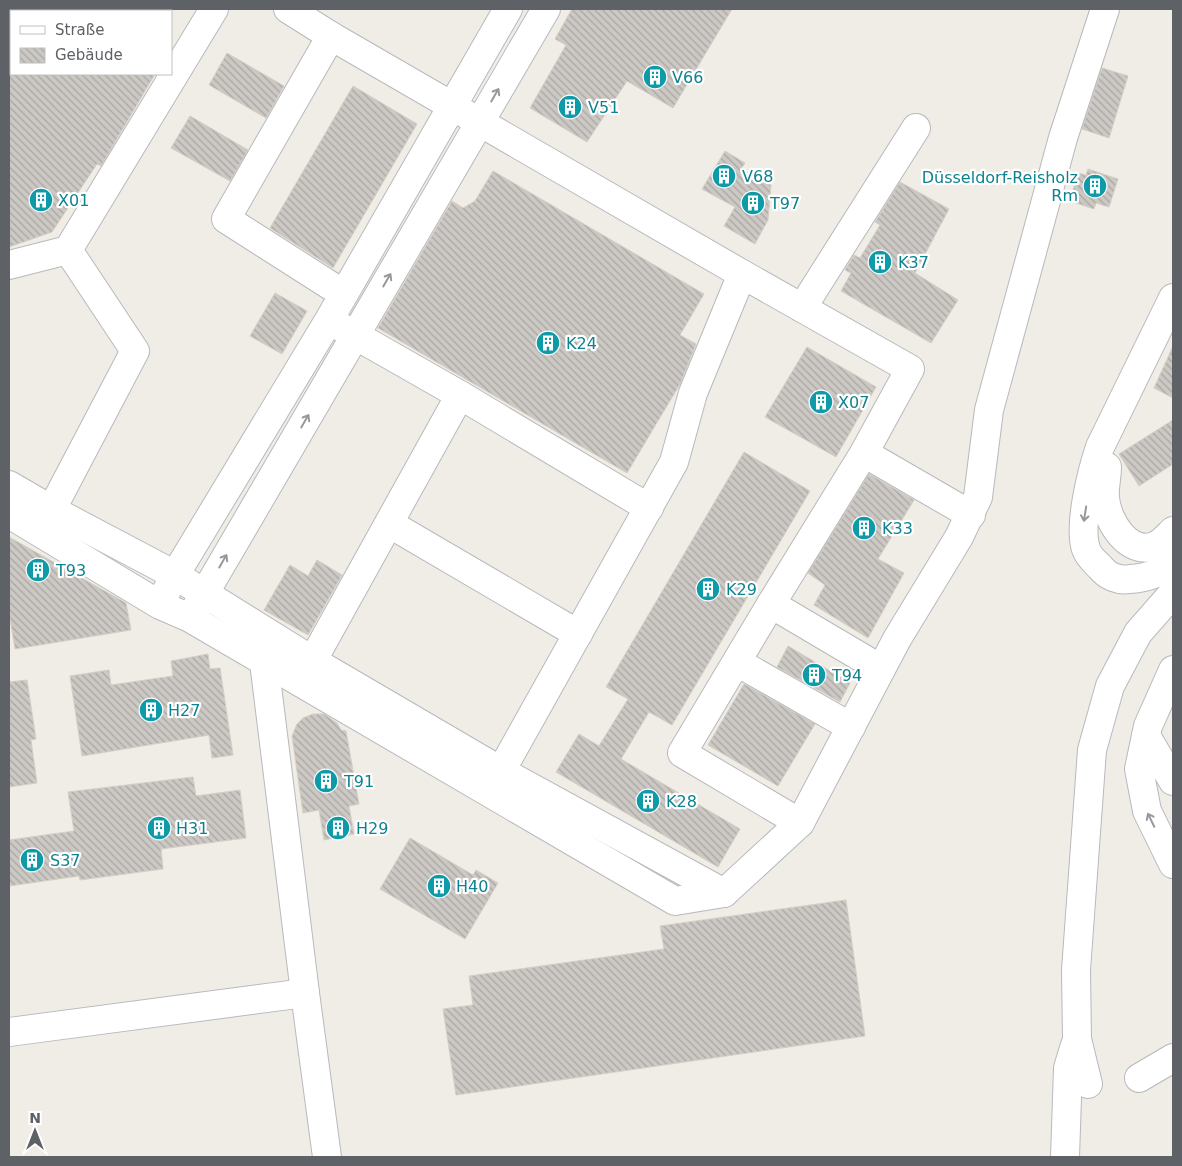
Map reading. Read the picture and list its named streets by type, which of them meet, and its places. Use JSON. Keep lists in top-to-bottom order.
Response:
{
  "places": {
    "building": [
      "V66",
      "V51",
      "V68",
      "Düsseldorf-Reisholz Rm",
      "X01",
      "T97",
      "K37",
      "K24",
      "X07",
      "K33",
      "T93",
      "K29",
      "T94",
      "H27",
      "T91",
      "K28",
      "H31",
      "H29",
      "S37",
      "H40"
    ]
  },
  "legend": ["Straße", "Gebäude"],
  "north": "top"
}
